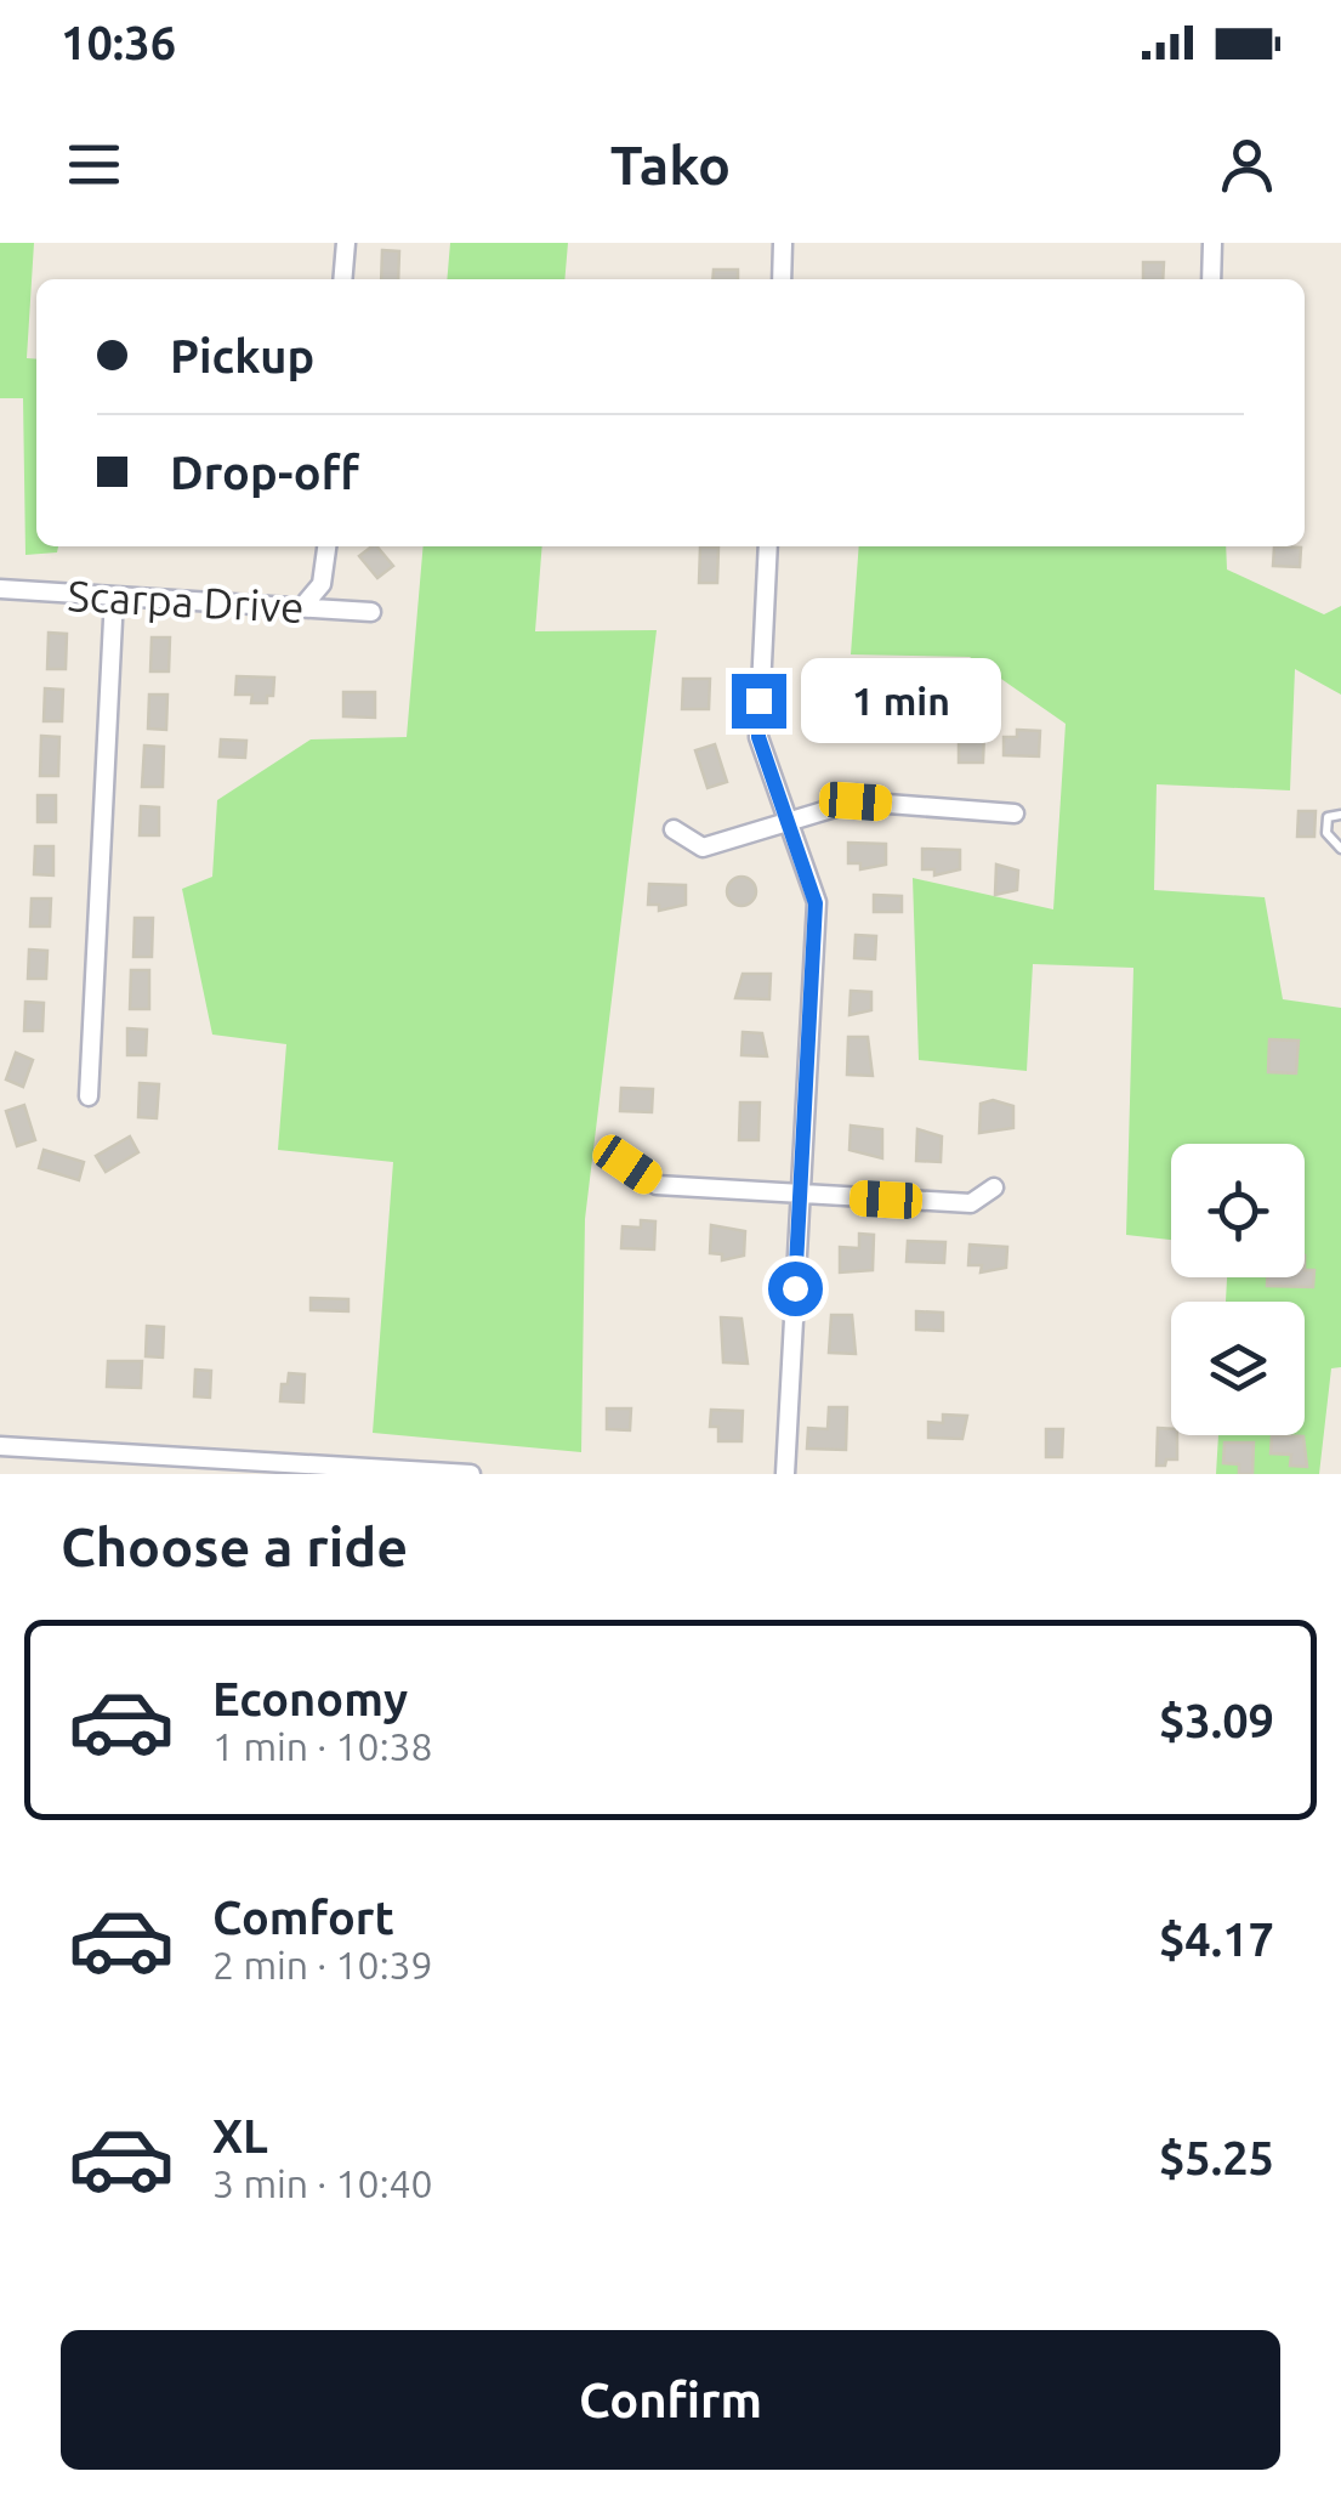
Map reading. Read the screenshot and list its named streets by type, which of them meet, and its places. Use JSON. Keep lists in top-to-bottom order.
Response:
{
  "streets": {
    "street": ["Scarpa Drive"]
  },
  "page": {
    "status": "10:36",
    "header": "Tako",
    "banner": ["Pickup", "Drop-off"],
    "bubble": "1 min",
    "heading": "Choose a ride",
    "list": [
      {
        "name": "Economy",
        "note": "1 min · 10:38",
        "value": "$3.09"
      },
      {
        "name": "Comfort",
        "note": "2 min · 10:39",
        "value": "$4.17"
      },
      {
        "name": "XL",
        "note": "3 min · 10:40",
        "value": "$5.25"
      }
    ],
    "buttons": "Confirm"
  }
}
